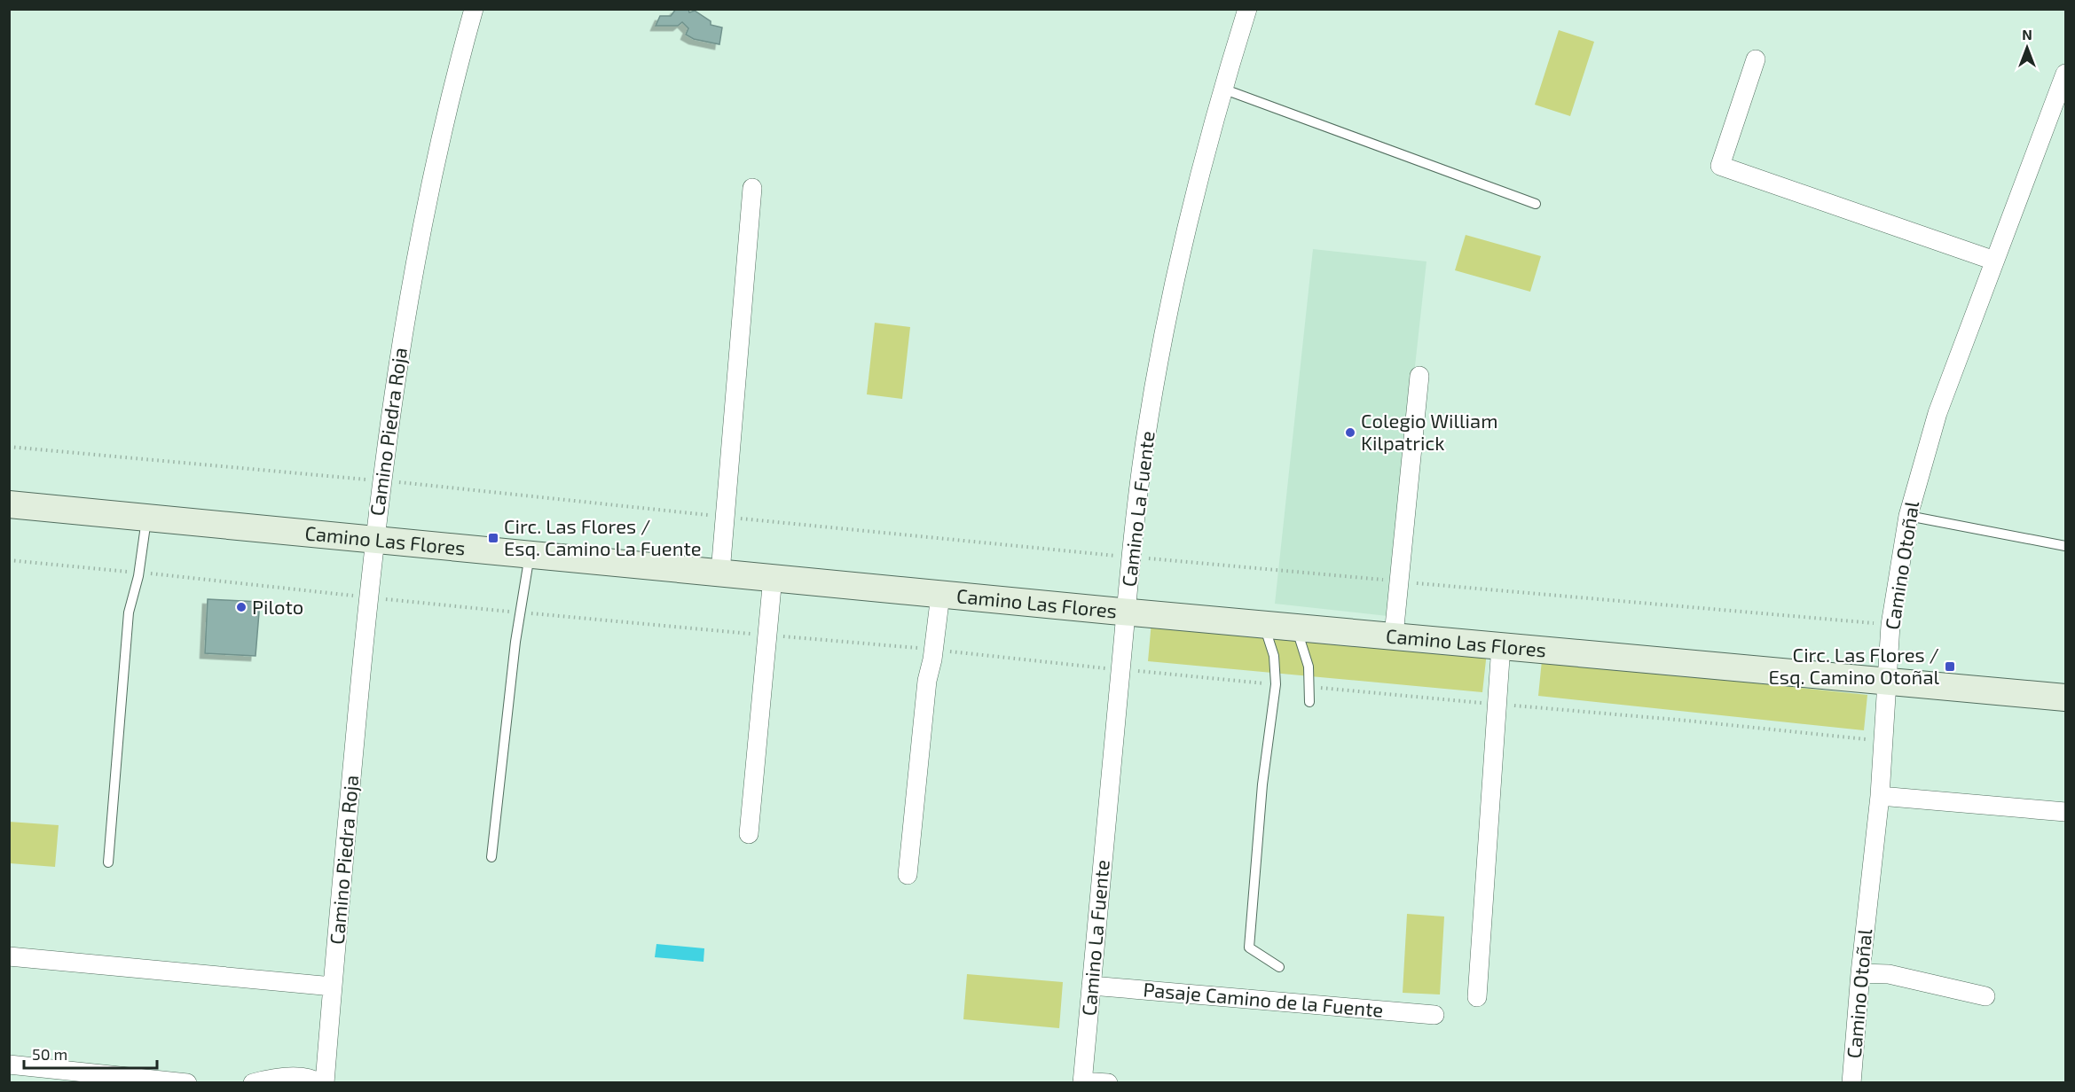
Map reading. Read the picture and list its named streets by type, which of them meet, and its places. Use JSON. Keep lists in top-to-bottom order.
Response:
{
  "streets": {
    "street": [
      "Camino Piedra Roja",
      "Camino La Fuente",
      "Camino Las Flores",
      "Camino Otoñal",
      "Pasaje Camino de la Fuente"
    ]
  },
  "crossings": [
    ["Camino Piedra Roja", "Camino Las Flores"],
    ["Camino La Fuente", "Camino Las Flores"],
    ["Camino La Fuente", "Pasaje Camino de la Fuente"],
    ["Camino Las Flores", "Camino Otoñal"]
  ],
  "places": {
    "other": ["Colegio William Kilpatrick", "Piloto"],
    "transit": ["Circ. Las Flores / Esq. Camino La Fuente", "Circ. Las Flores / Esq. Camino Otoñal"]
  },
  "scale_bar": "50 m",
  "north": "top"
}
